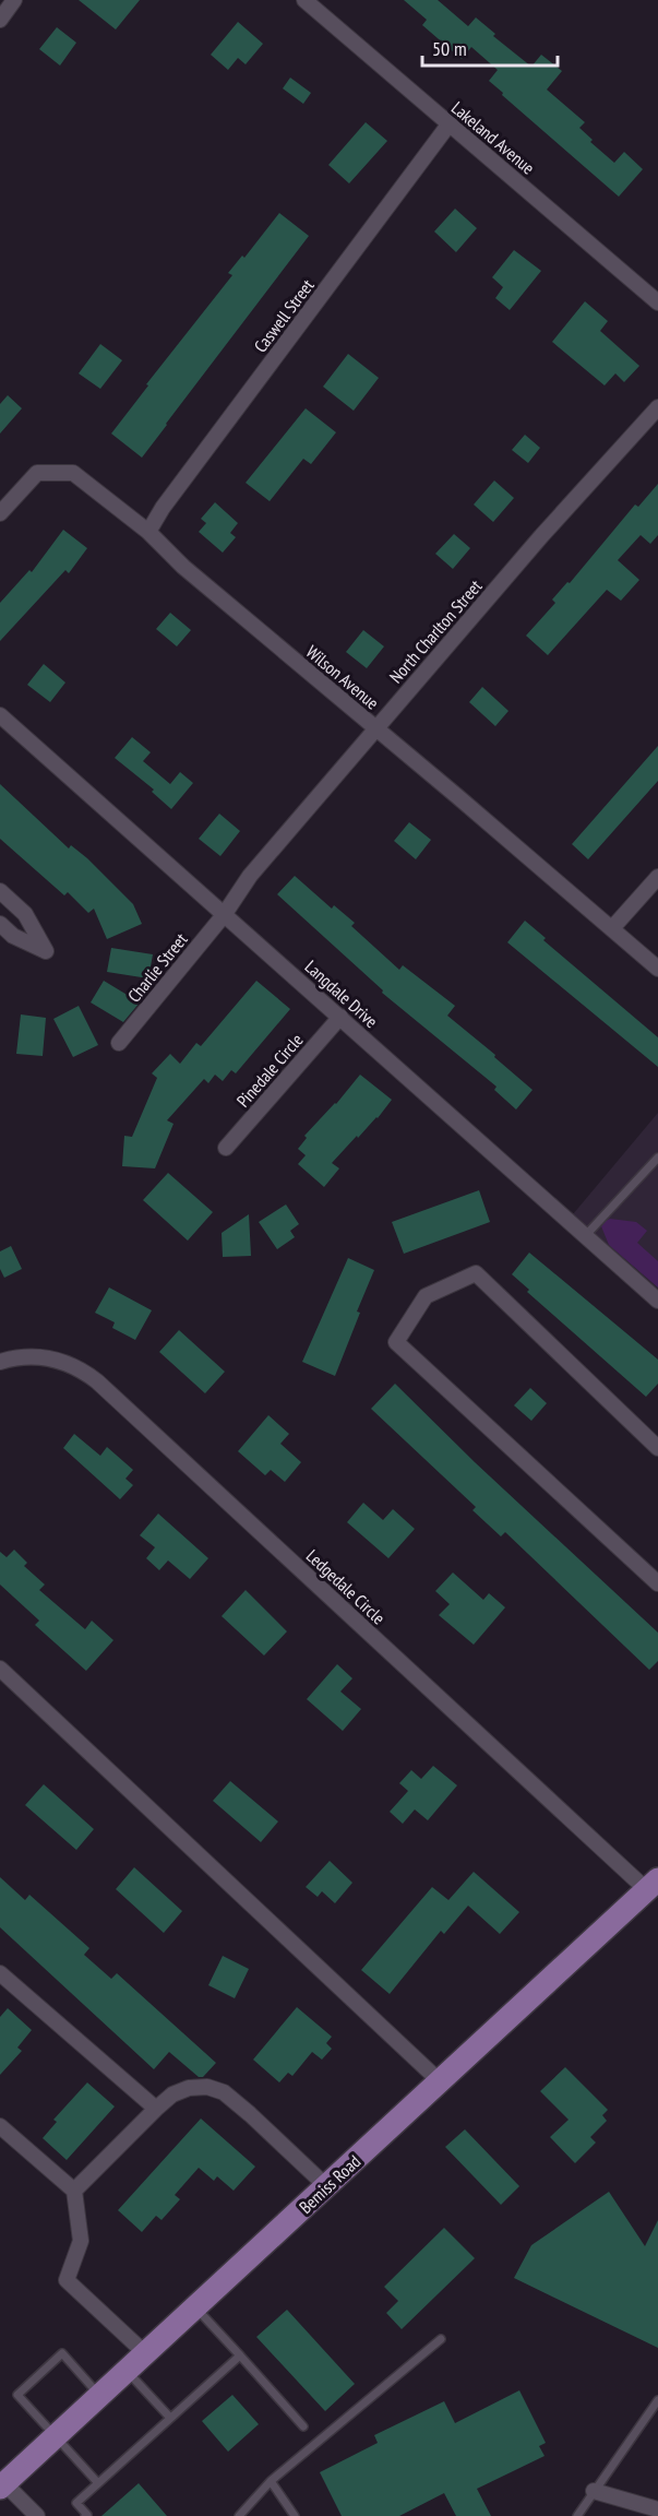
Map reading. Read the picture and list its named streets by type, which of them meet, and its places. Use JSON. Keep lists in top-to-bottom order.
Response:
{
  "streets": {
    "main road": ["Bemiss Road"],
    "street": [
      "Lakeland Avenue",
      "Caswell Street",
      "North Charlton Street",
      "Wilson Avenue",
      "Charlie Street",
      "Langdale Drive",
      "Pinedale Circle",
      "Ledgedale Circle"
    ]
  },
  "crossings": [
    ["Lakeland Avenue", "Caswell Street"],
    ["Caswell Street", "Wilson Avenue"],
    ["North Charlton Street", "Wilson Avenue"],
    ["North Charlton Street", "Charlie Street"],
    ["North Charlton Street", "Langdale Drive"],
    ["Charlie Street", "Langdale Drive"],
    ["Langdale Drive", "Pinedale Circle"],
    ["Ledgedale Circle", "Bemiss Road"]
  ],
  "scale_bar": "50 m"
}
